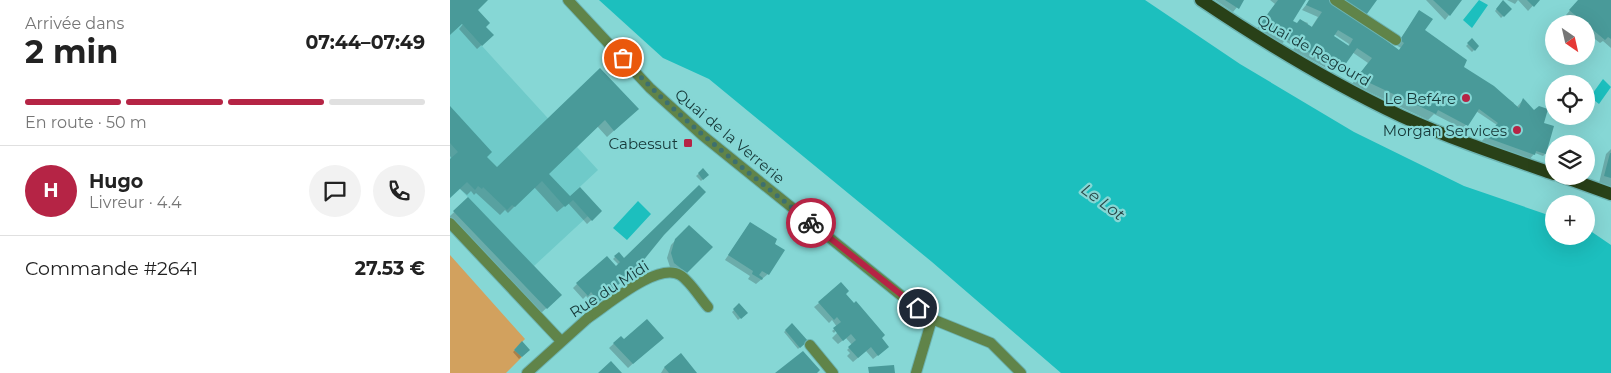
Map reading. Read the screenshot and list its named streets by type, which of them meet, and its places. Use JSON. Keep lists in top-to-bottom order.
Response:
{
  "streets": {
    "main road": ["Quai de Regourd"],
    "street": ["Quai de la Verrerie", "Rue du Midi"]
  },
  "water": ["Le Lot"],
  "places": {
    "other": ["Le Bef4re", "Morgan Services"],
    "transit": ["Cabessut"]
  },
  "north": "bottom right",
  "page": {
    "heading": ["2 min", "Arrivée dans", "07:44–07:49"],
    "panel": [
      "Hugo",
      "Livreur · 4.4",
      "Commande #2641",
      "27.53 €"
    ],
    "map_buttons": "+",
    "bar": "En route · 50 m",
    "round": "H"
  }
}
